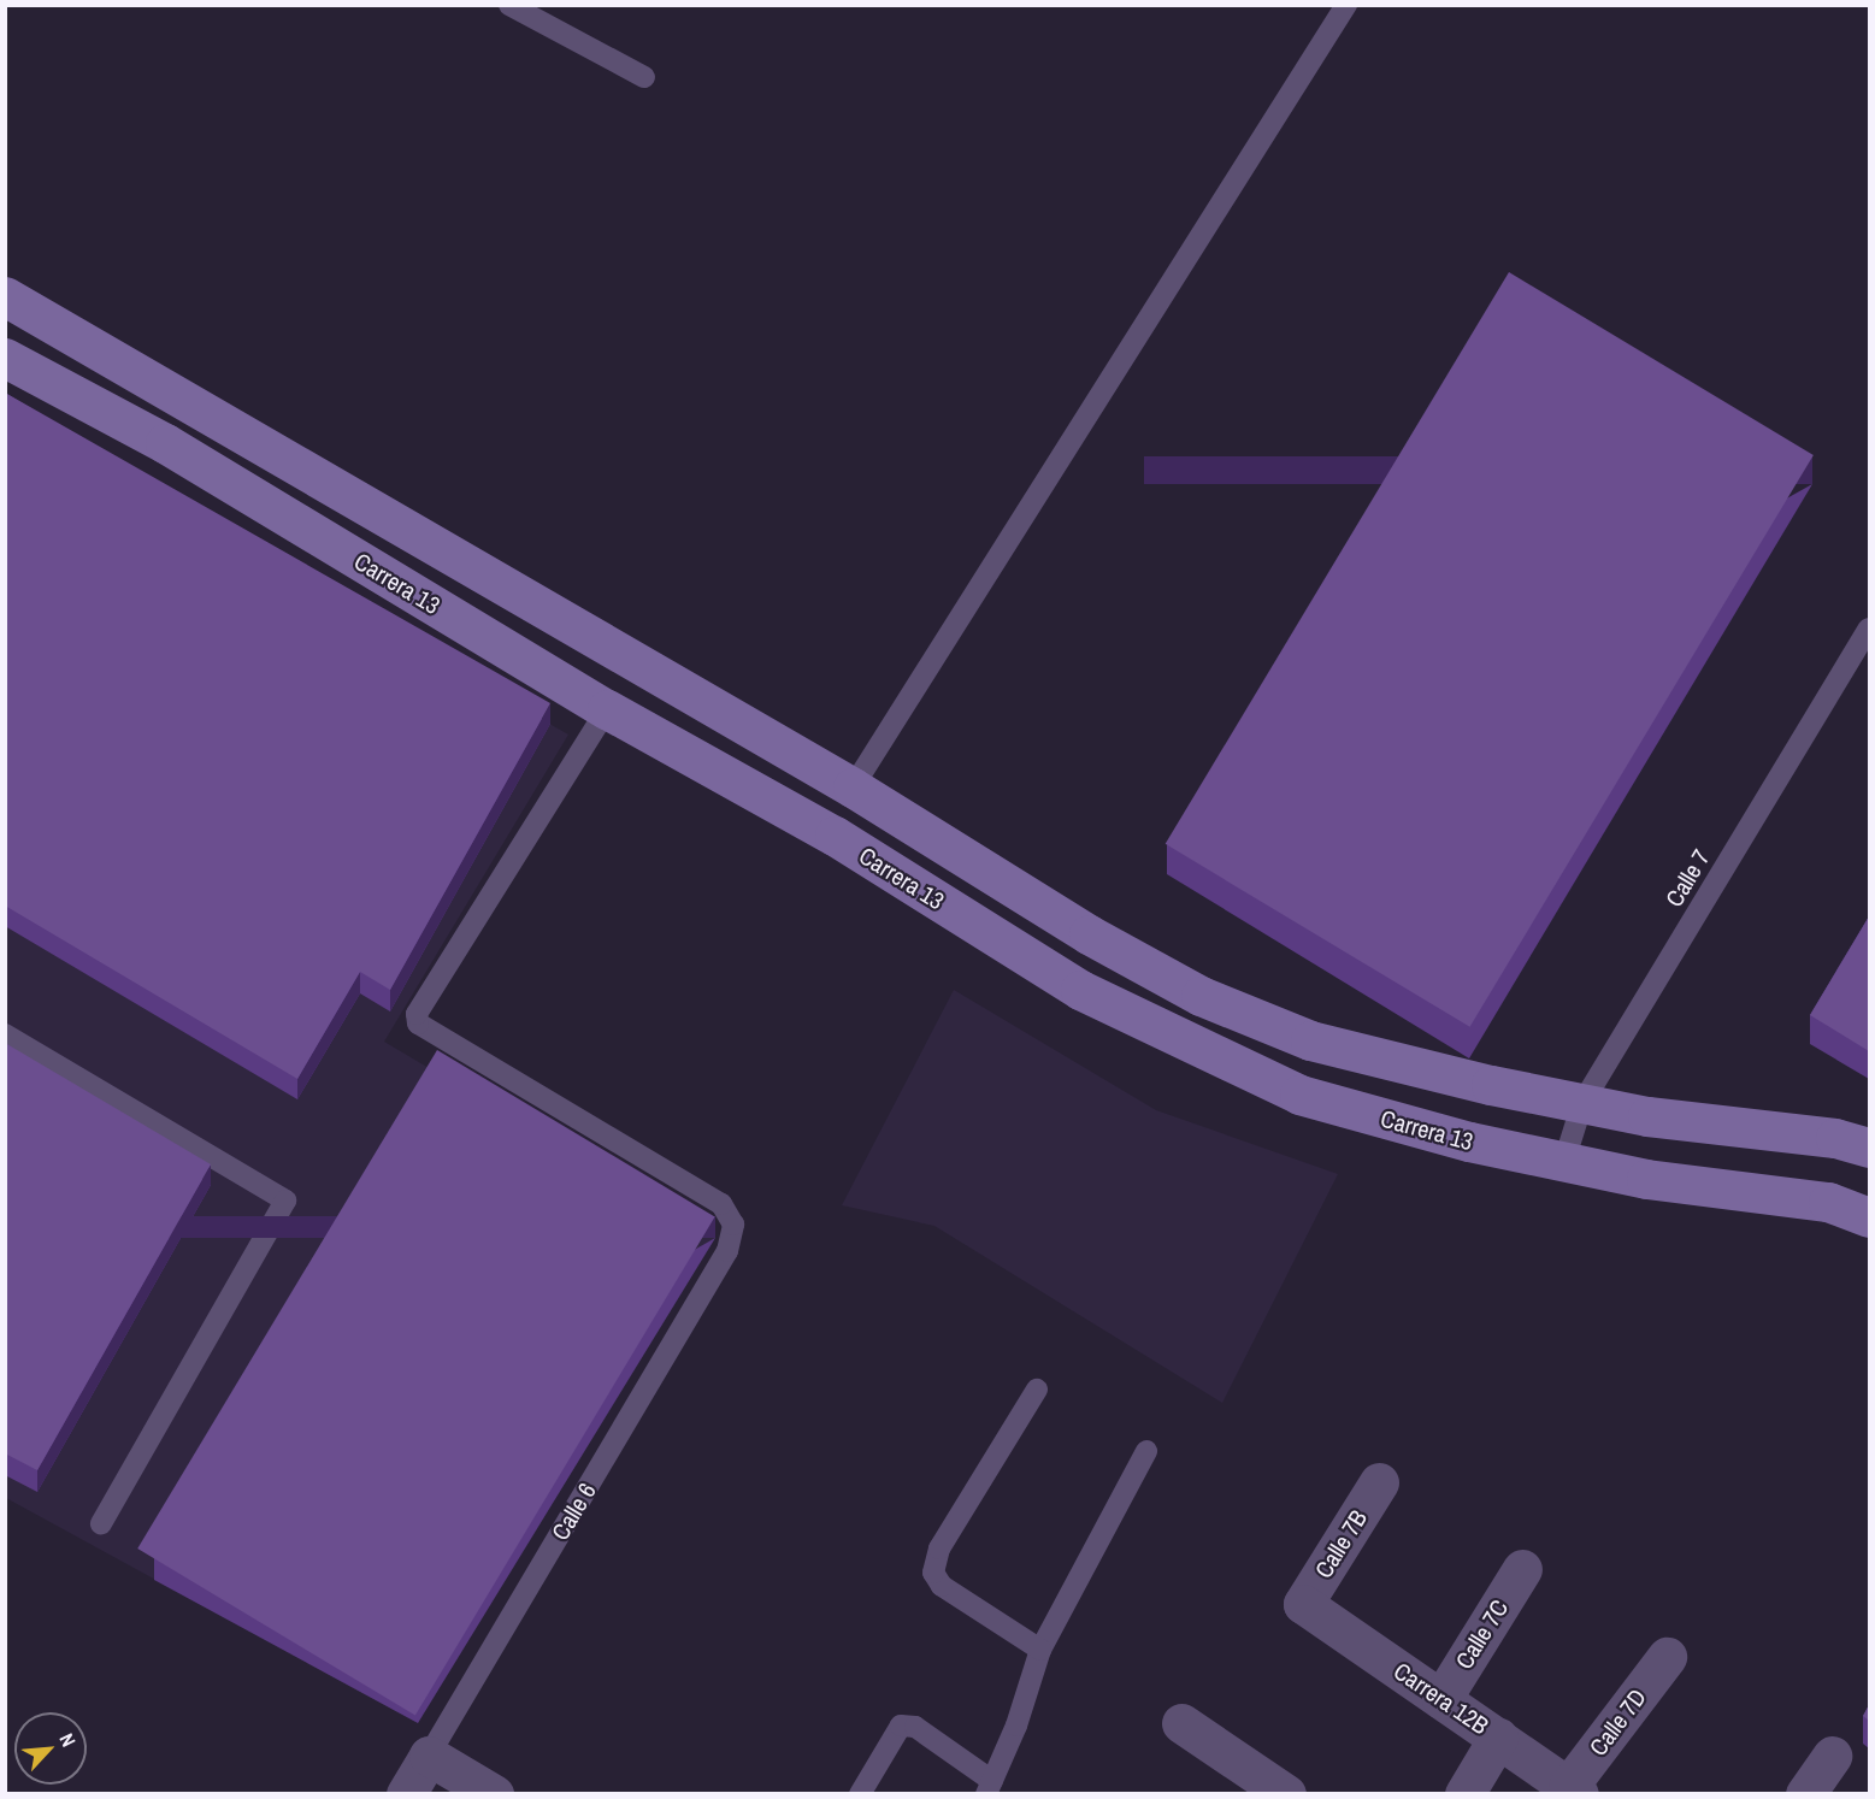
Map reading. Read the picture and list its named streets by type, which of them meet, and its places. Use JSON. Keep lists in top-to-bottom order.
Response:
{
  "streets": {
    "street": [
      "Carrera 13",
      "Calle 6",
      "Calle 7B",
      "Calle 7C",
      "Carrera 12B",
      "Calle 7D"
    ],
    "lane": ["Calle 7"]
  },
  "crossings": [
    ["Carrera 13", "Calle 7"],
    ["Carrera 13", "Calle 6"],
    ["Calle 7B", "Carrera 12B"],
    ["Calle 7C", "Carrera 12B"],
    ["Carrera 12B", "Calle 7D"]
  ],
  "north": "top right"
}
